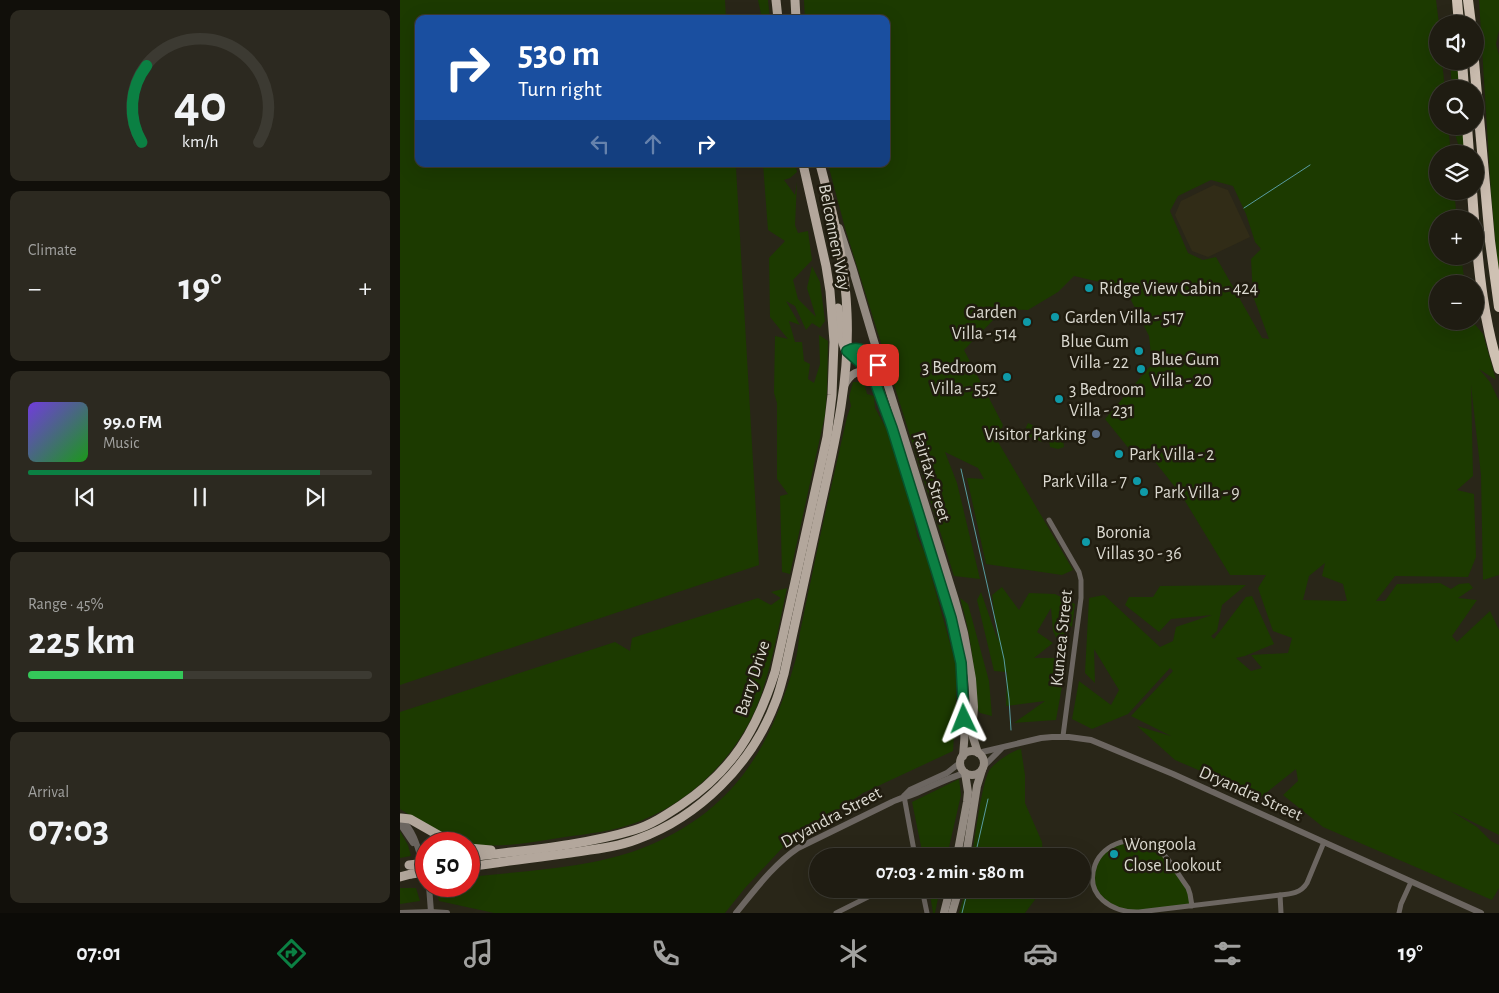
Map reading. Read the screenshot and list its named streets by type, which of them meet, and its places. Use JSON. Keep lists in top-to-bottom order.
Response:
{
  "streets": {
    "main road": ["Belconnen Way", "Fairfax Street", "Barry Drive"],
    "street": ["Kunzea Street", "Dryandra Street"]
  },
  "crossings": [
    ["Belconnen Way", "Fairfax Street"],
    ["Belconnen Way", "Barry Drive"],
    ["Fairfax Street", "Barry Drive"],
    ["Fairfax Street", "Dryandra Street"],
    ["Kunzea Street", "Dryandra Street"]
  ],
  "places": [
    "Ridge View Cabin - 424",
    "Garden Villa - 517",
    "Garden Villa - 514",
    "Blue Gum Villa - 22",
    "Blue Gum Villa - 20",
    "3 Bedroom Villa - 552",
    "3 Bedroom Villa - 231",
    "Visitor Parking",
    "Park Villa - 2",
    "Park Villa - 7",
    "Park Villa - 9",
    "Boronia Villas 30 - 36",
    "Wongoola Close Lookout"
  ],
  "page": {
    "map_buttons": ["+", "−"],
    "turn": ["530 m", "Turn right"],
    "tile": [
      "Climate",
      ["Range · 45%", "225 km"],
      ["Arrival", "07:03"]
    ],
    "heat": ["−", "19°", "+"],
    "song": ["99.0 FM", "Music"],
    "limit": "50",
    "trip": "07:03 · 2 min · 580 m",
    "tabs": ["07:01", "19°"],
    "gauge": ["40", "km/h"]
  }
}
